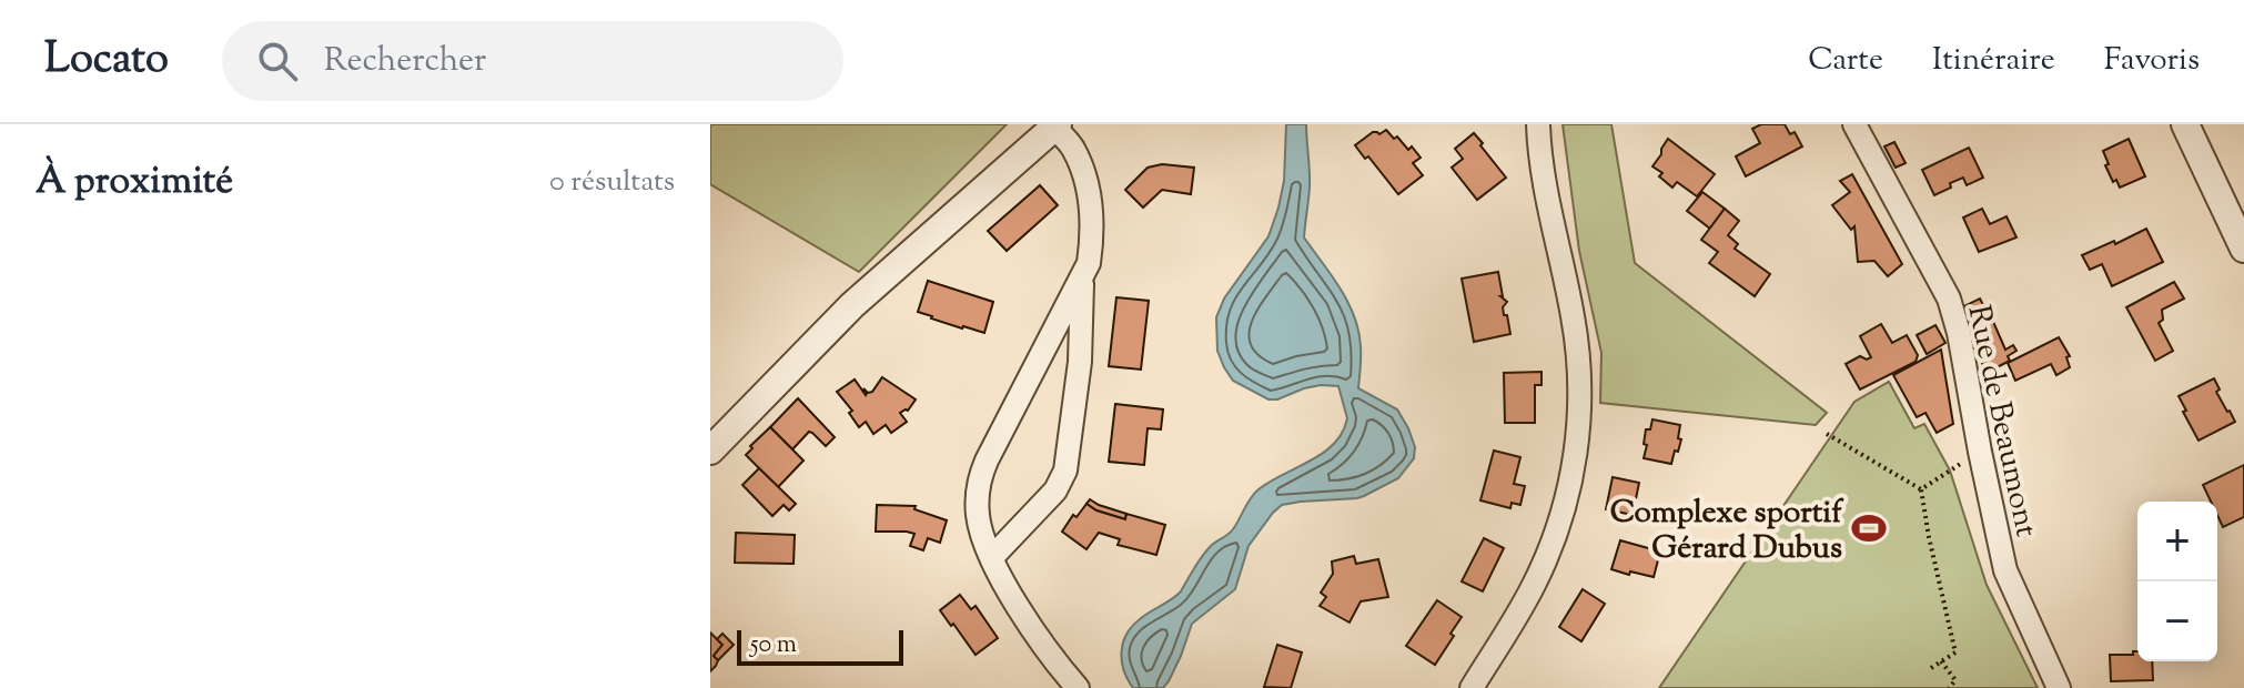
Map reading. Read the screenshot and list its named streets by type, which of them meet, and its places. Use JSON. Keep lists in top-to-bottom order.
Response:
{
  "streets": {
    "street": ["Rue de Beaumont"]
  },
  "places": {
    "sports": ["Complexe sportif Gérard Dubus"]
  },
  "scale_bar": "50 m",
  "page": {
    "header": "Locato",
    "search": "Rechercher",
    "nav": ["Carte", "Itinéraire", "Favoris"],
    "heading": ["À proximité", "0 résultats"],
    "map_buttons": ["+", "−"],
    "scale": "50 m"
  }
}
